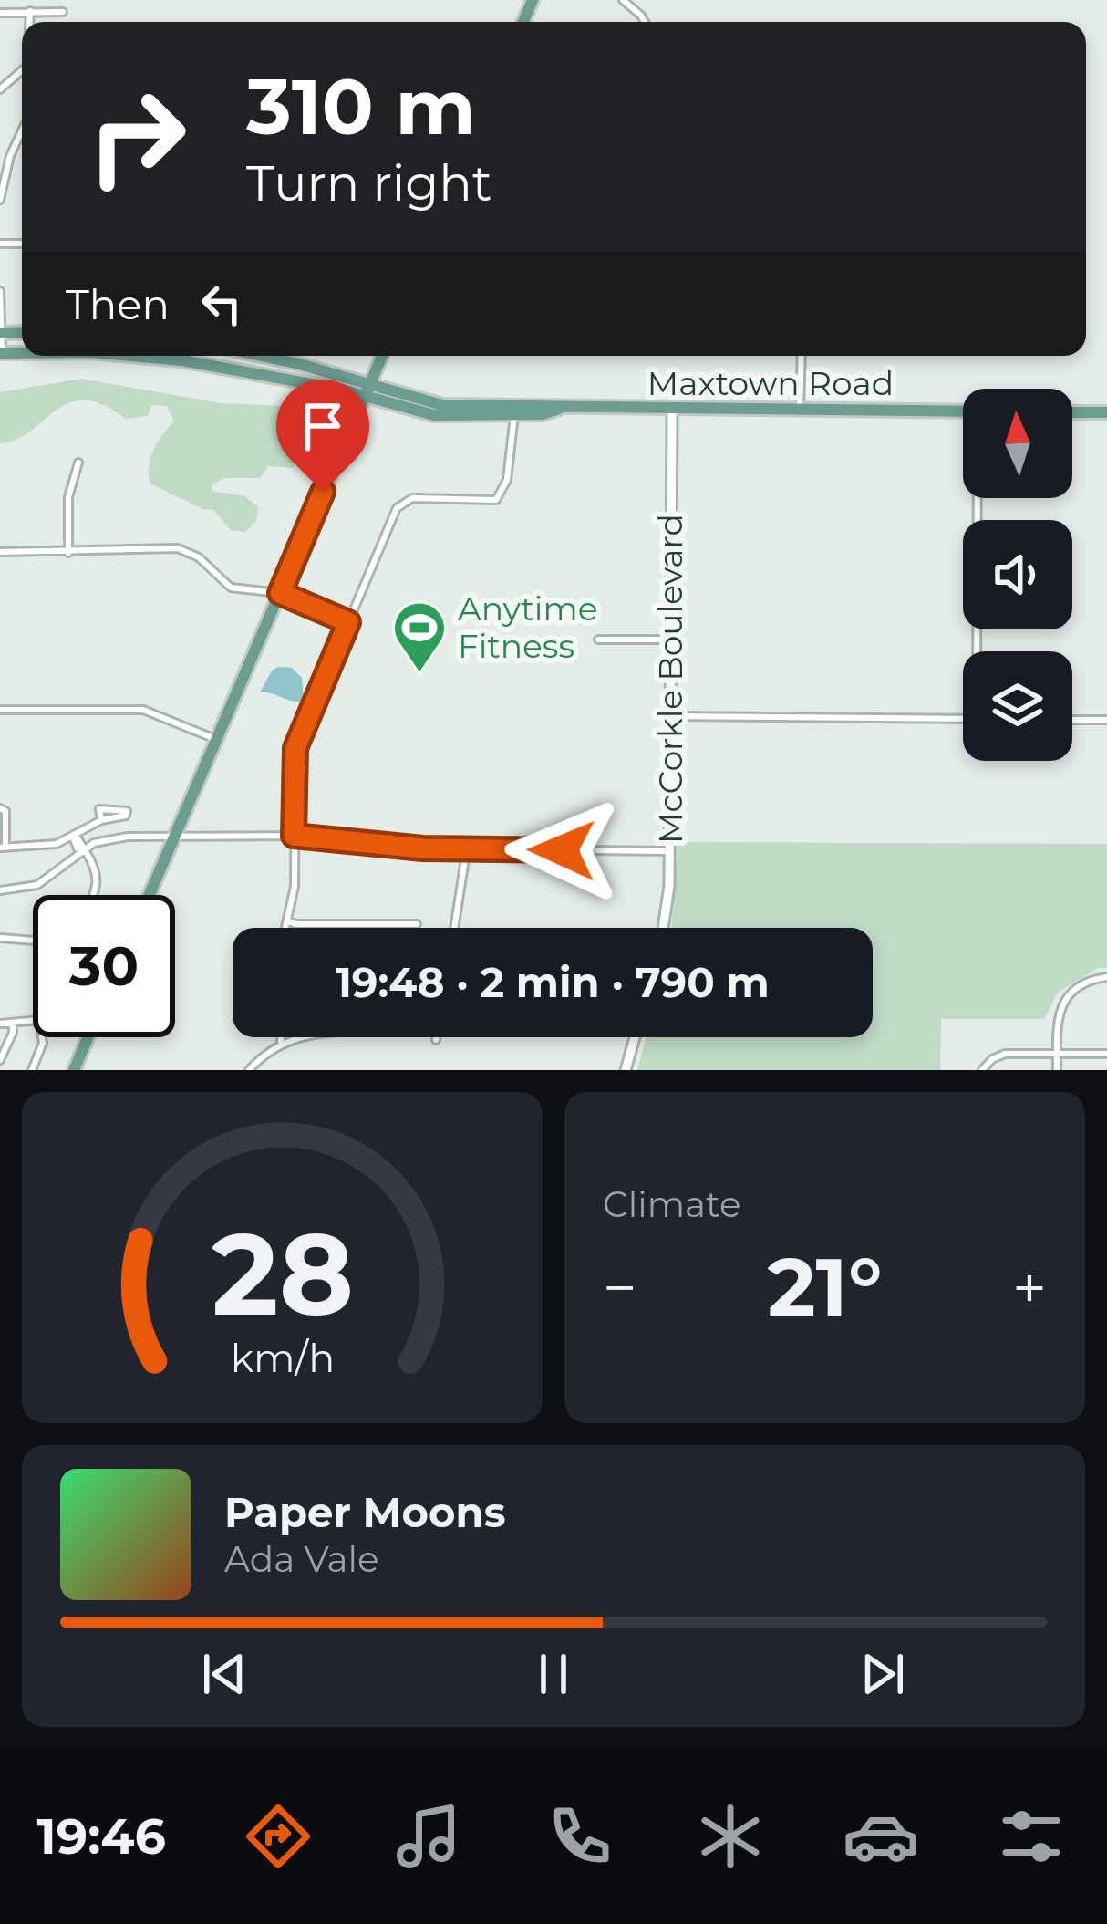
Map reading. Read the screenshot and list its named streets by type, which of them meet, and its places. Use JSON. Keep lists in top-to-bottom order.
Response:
{
  "streets": {
    "main road": ["Maxtown Road"],
    "street": ["McCorkle Boulevard"]
  },
  "crossings": [
    ["Maxtown Road", "McCorkle Boulevard"]
  ],
  "places": {
    "sports": ["Anytime Fitness"]
  },
  "north": "top",
  "page": {
    "turn": ["310 m", "Turn right"],
    "then": "Then",
    "limit": "30",
    "trip": "19:48 · 2 min · 790 m",
    "tile": "Climate",
    "heat": ["−", "21°", "+"],
    "song": ["Paper Moons", "Ada Vale"],
    "tabs": "19:46",
    "gauge": ["28", "km/h"]
  }
}
